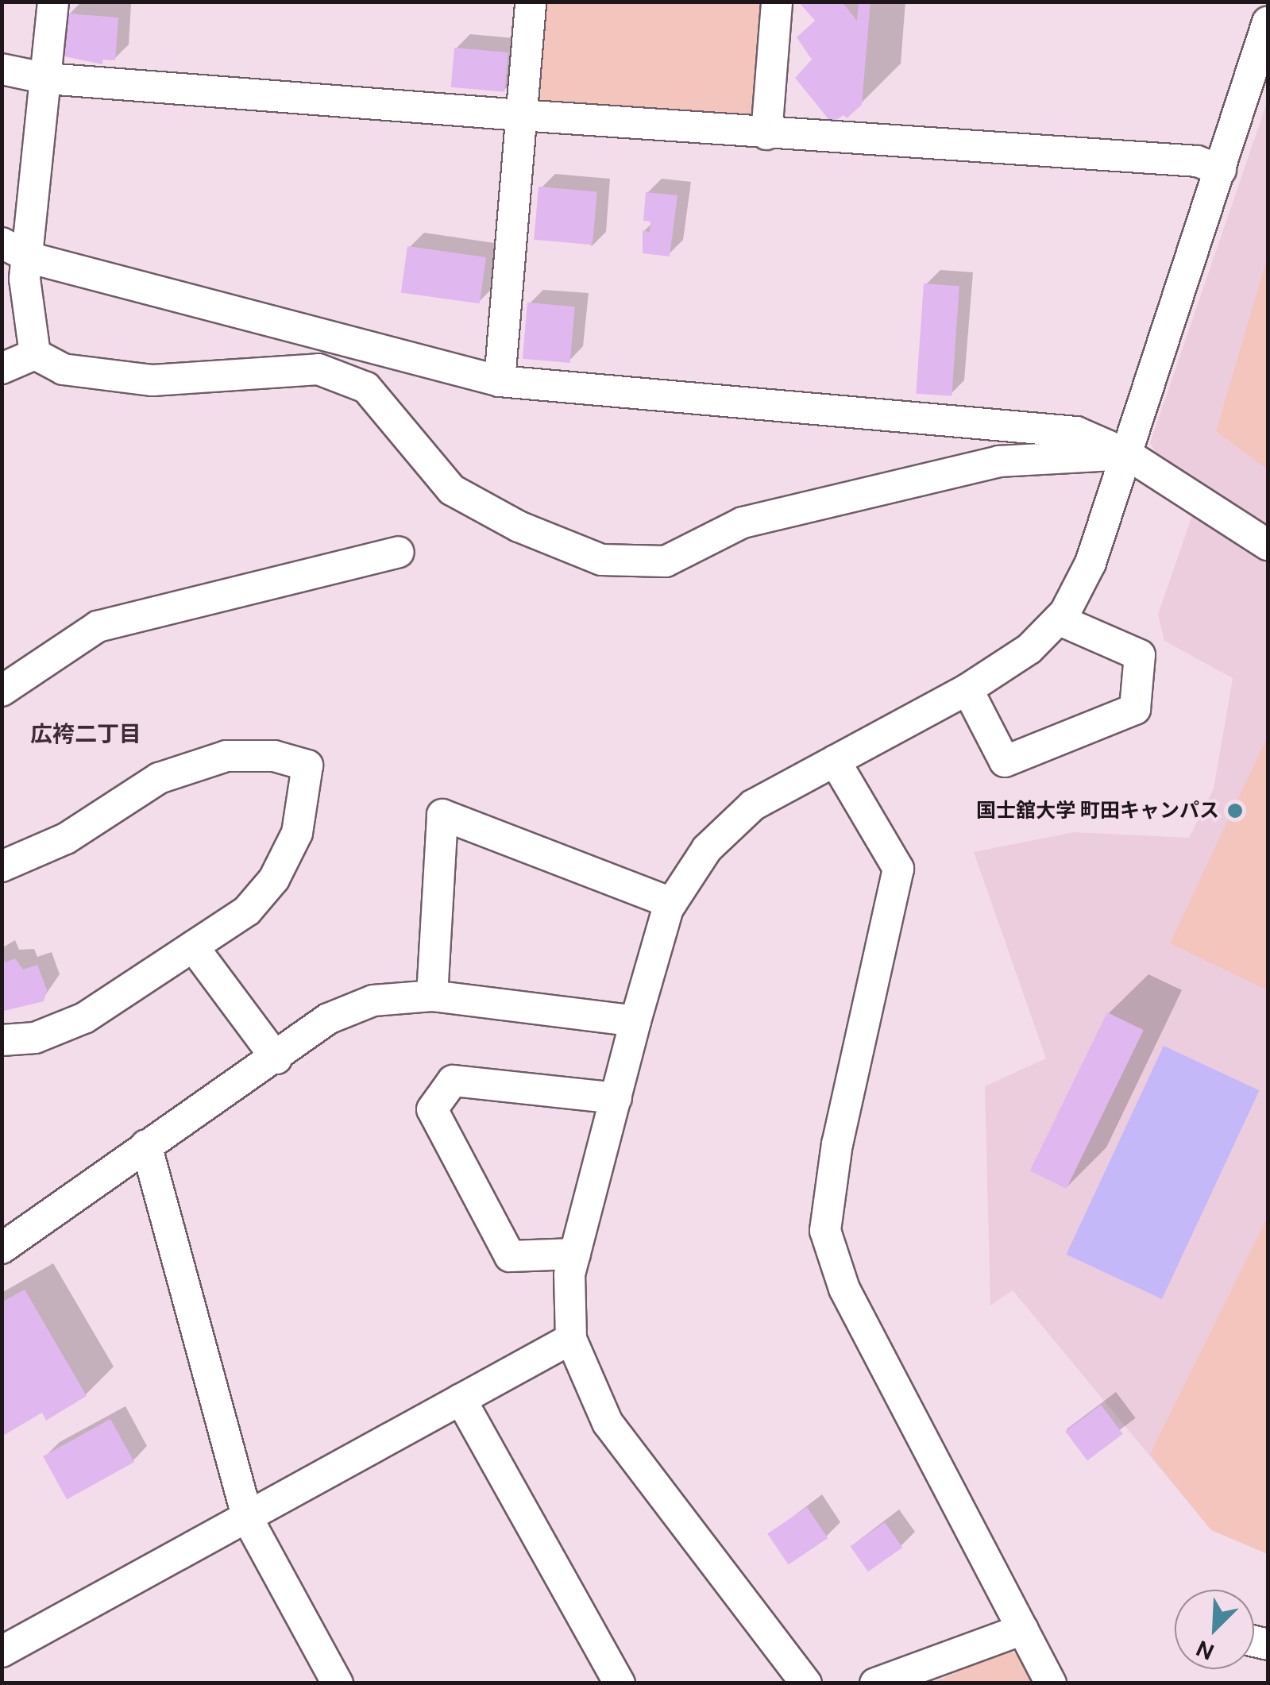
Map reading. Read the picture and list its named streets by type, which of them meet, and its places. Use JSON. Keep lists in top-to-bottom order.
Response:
{
  "districts": ["広袴二丁目"],
  "places": ["国士舘大学 町田キャンパス"],
  "north": "bottom left"
}
